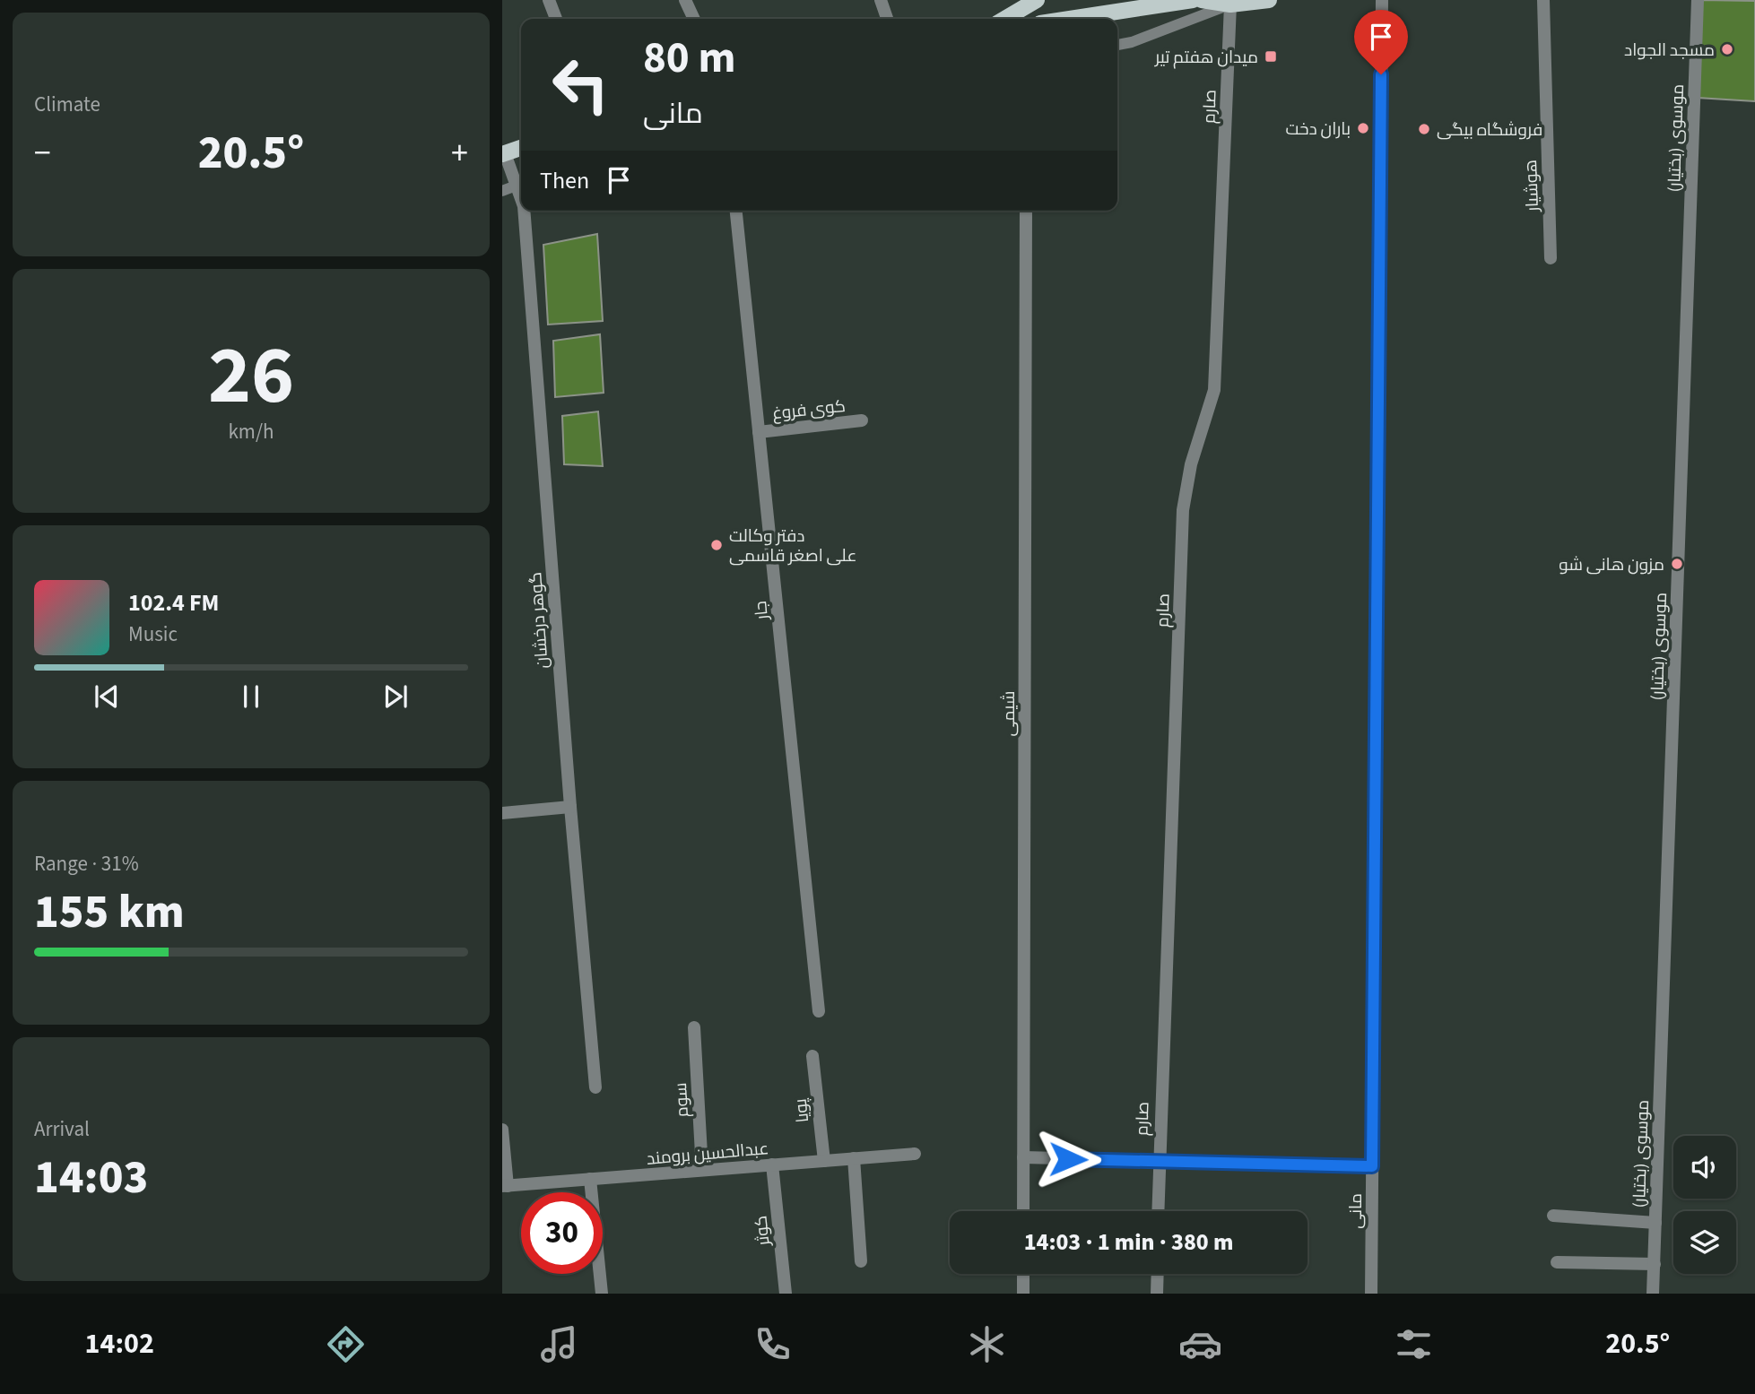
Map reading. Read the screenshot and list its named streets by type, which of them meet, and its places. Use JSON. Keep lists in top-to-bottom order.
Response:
{
  "streets": {
    "street": [
      "صارم",
      "موسوی (بختیار)",
      "هوشیار",
      "کوی فروغ",
      "جار",
      "گوهر درخشان",
      "شیمی",
      "سوم",
      "پویا",
      "عبدالحسین برومند",
      "مانی",
      "کوثر"
    ]
  },
  "crossings": [
    ["کوی فروغ", "جار"],
    ["سوم", "عبدالحسین برومند"],
    ["پویا", "عبدالحسین برومند"],
    ["عبدالحسین برومند", "کوثر"]
  ],
  "places": {
    "other": [
      "مسجد الجواد",
      "باران دخت",
      "فروشگاه بیگی",
      "دفتر وکالت علی اصغر قاسمی",
      "مزون هانی شو"
    ],
    "transit": ["میدان هفتم تیر"]
  },
  "page": {
    "tile": [
      "Climate",
      ["26", "km/h"],
      ["Range · 31%", "155 km"],
      ["Arrival", "14:03"]
    ],
    "turn": ["80 m", "مانی"],
    "heat": ["−", "20.5°", "+"],
    "then": "Then",
    "song": ["102.4 FM", "Music"],
    "limit": "30",
    "trip": "14:03 · 1 min · 380 m",
    "tabs": ["14:02", "20.5°"]
  }
}
